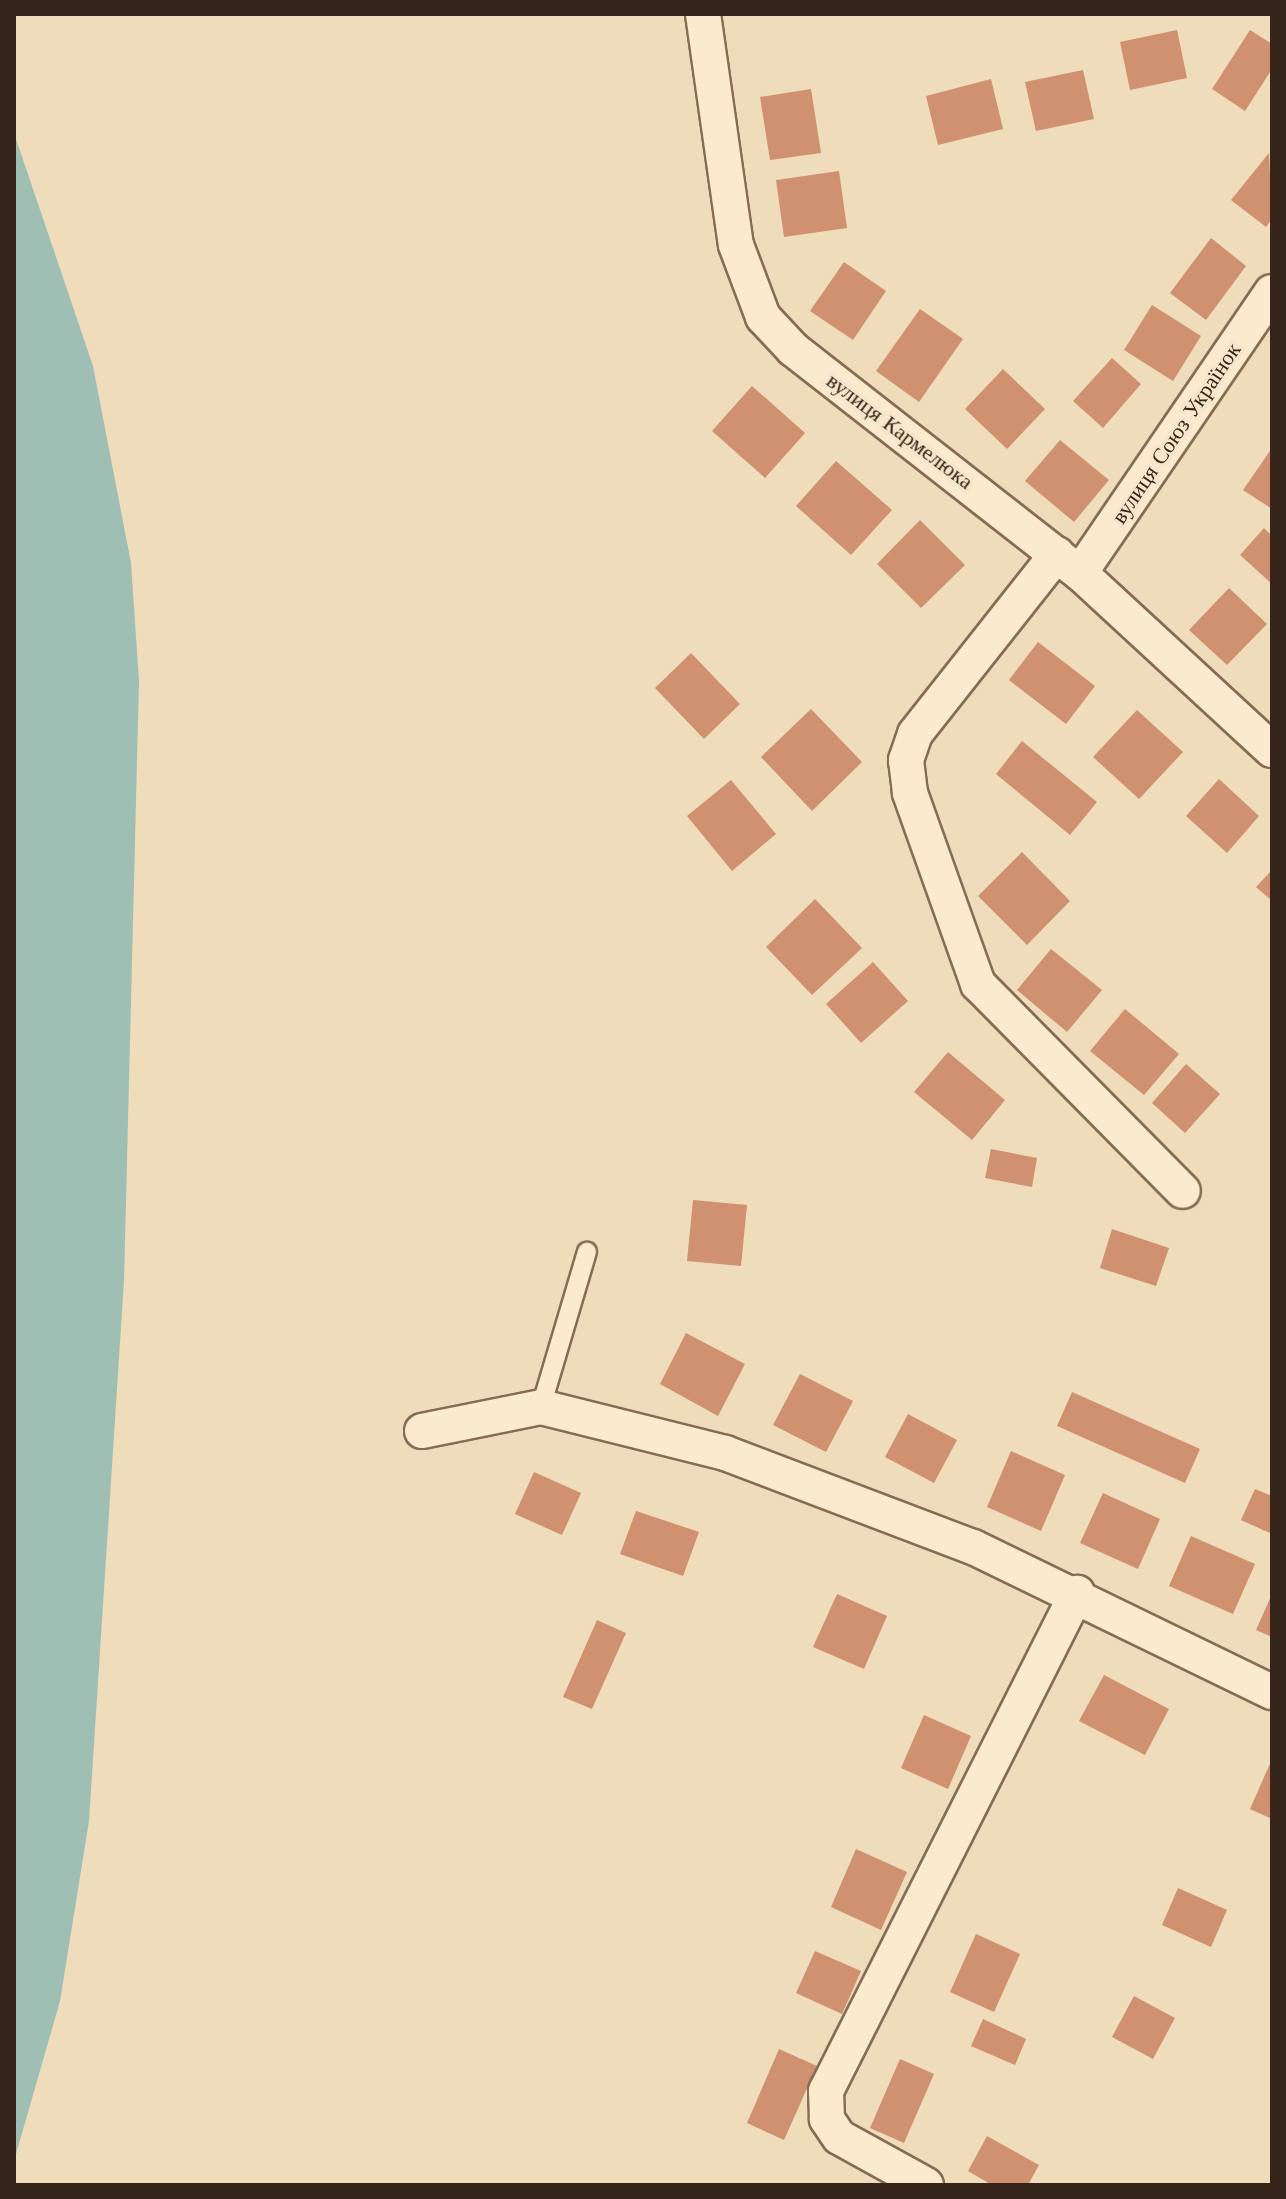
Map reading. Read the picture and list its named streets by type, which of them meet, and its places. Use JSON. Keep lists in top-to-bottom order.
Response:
{
  "streets": {
    "street": ["вулиця Кармелюка", "вулиця Союз Українок"]
  },
  "crossings": [
    ["вулиця Кармелюка", "вулиця Союз Українок"]
  ]
}
